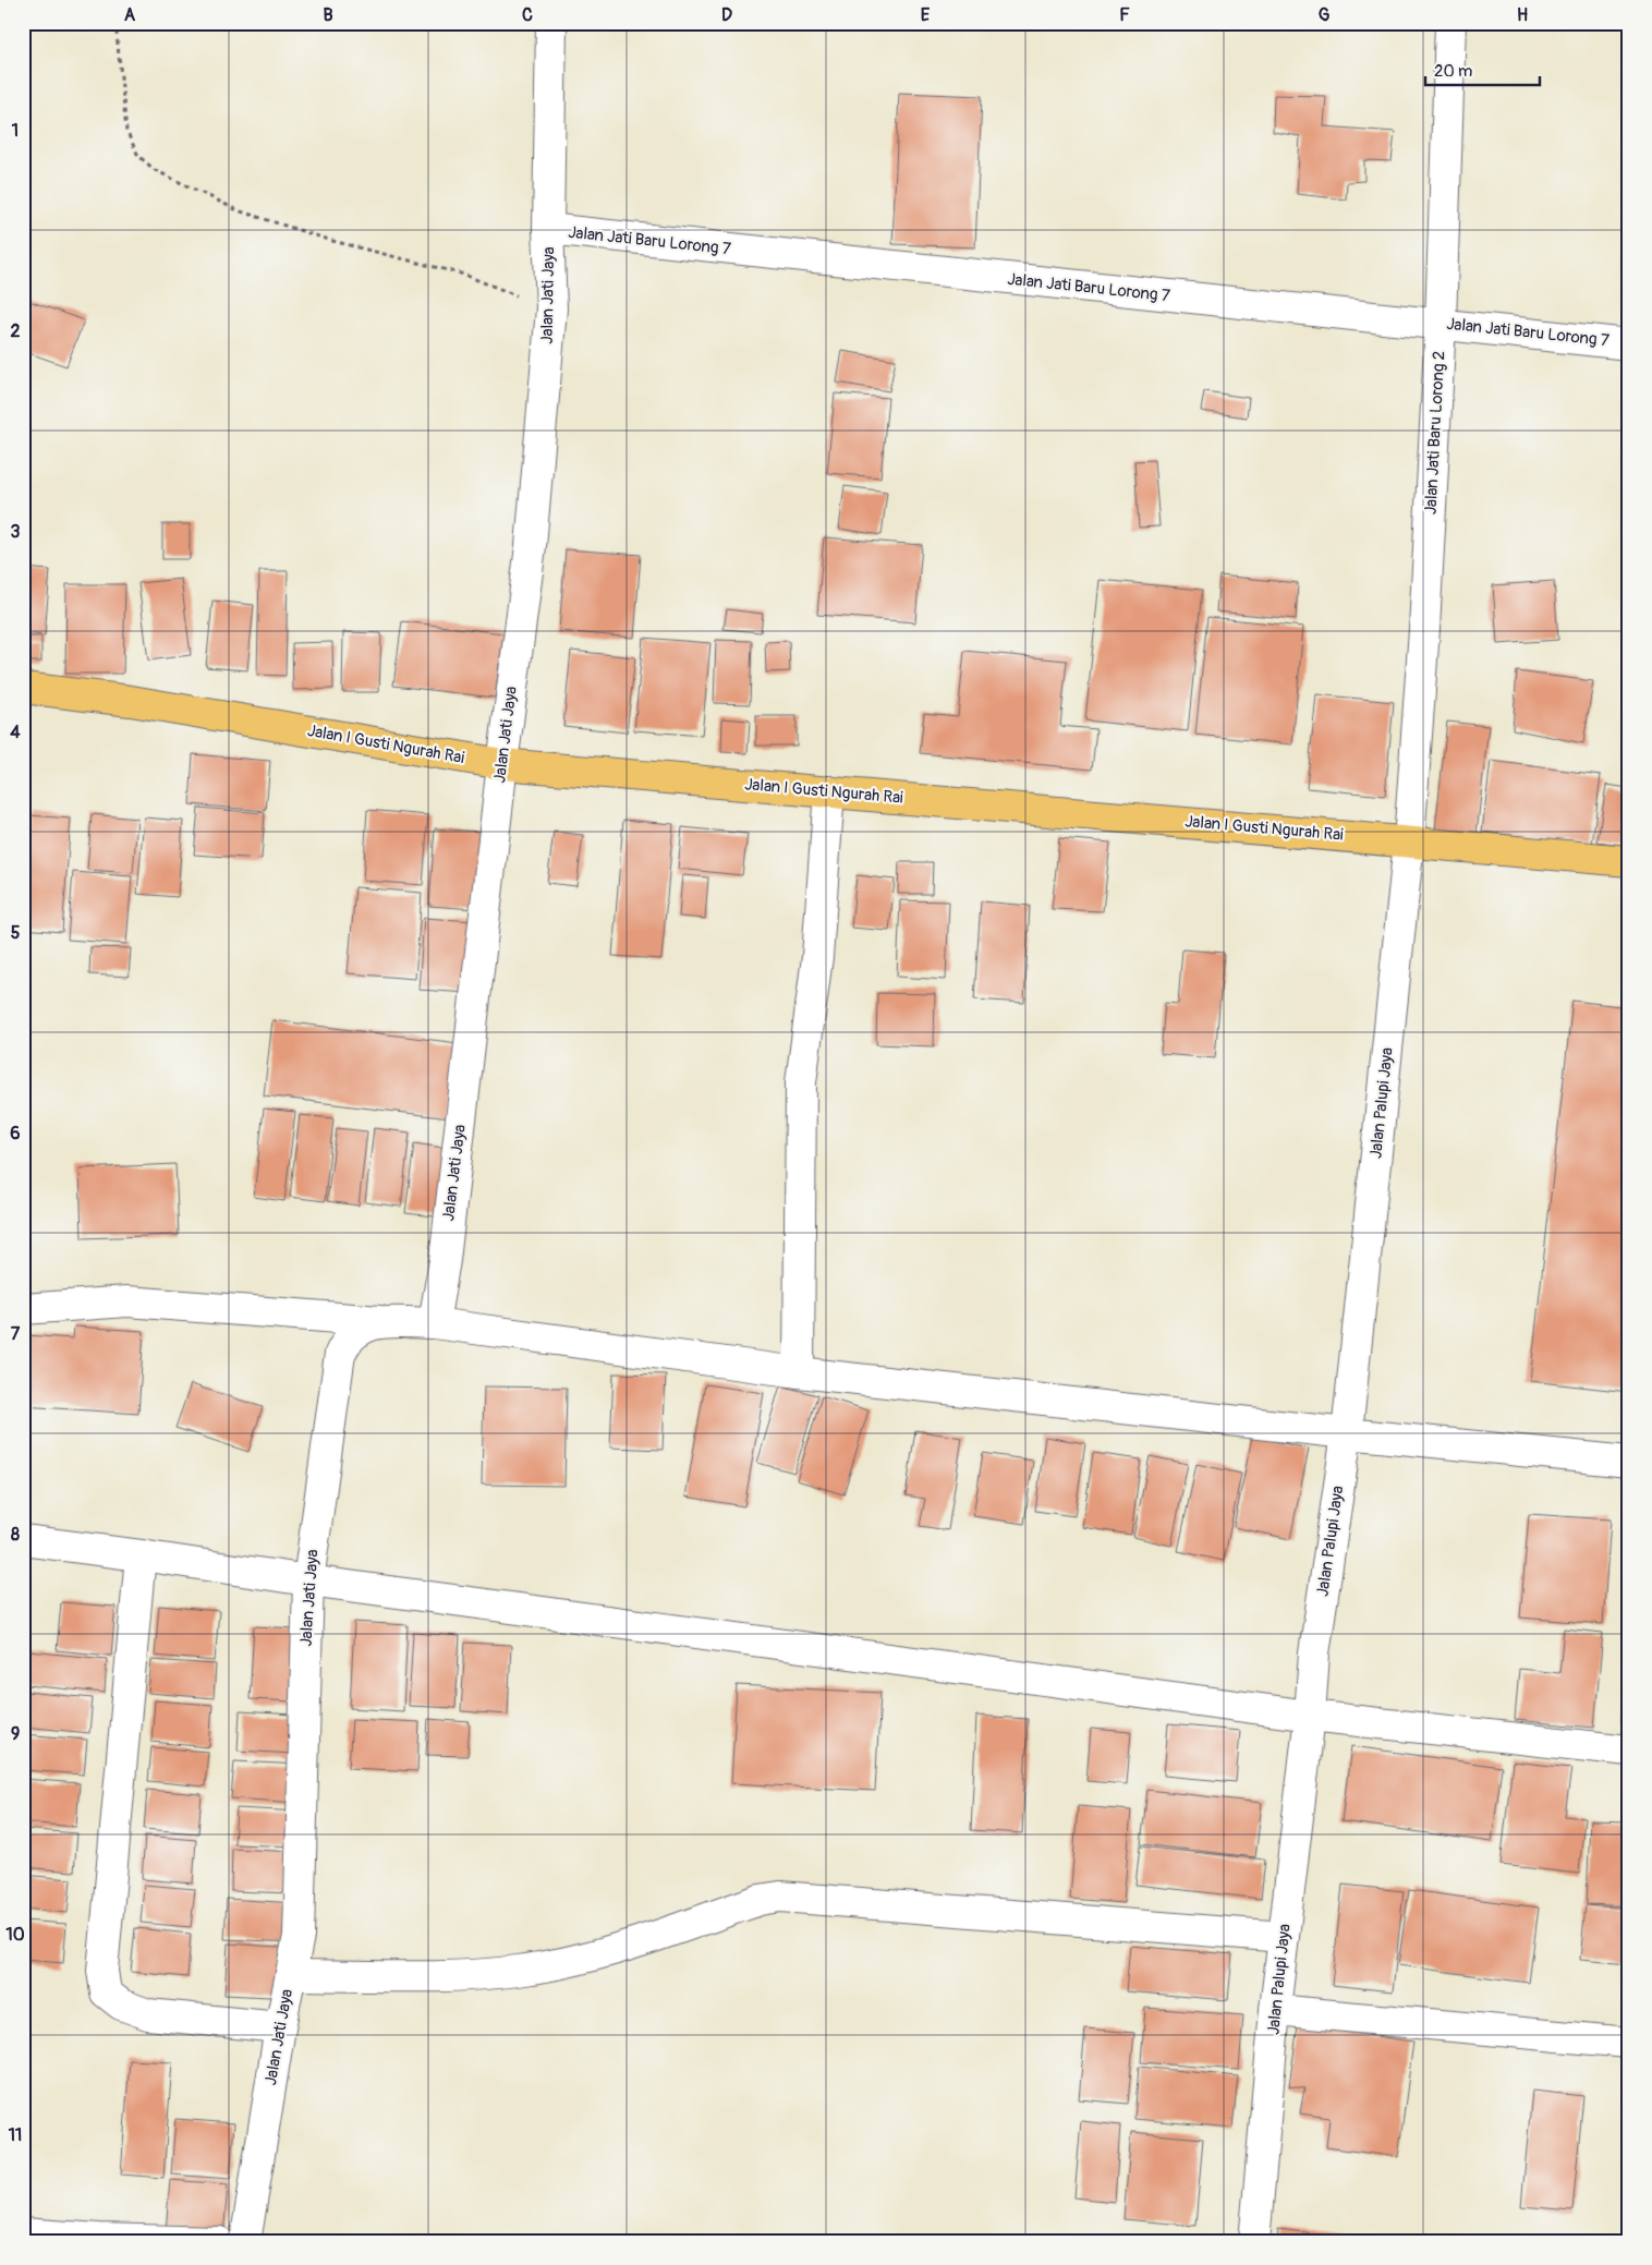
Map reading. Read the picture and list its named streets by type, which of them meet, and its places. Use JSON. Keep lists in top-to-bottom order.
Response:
{
  "streets": {
    "main road": ["Jalan I Gusti Ngurah Rai"],
    "street": [
      "Jalan Jati Baru Lorong 7",
      "Jalan Jati Jaya",
      "Jalan Jati Baru Lorong 2",
      "Jalan Palupi Jaya"
    ]
  },
  "crossings": [
    ["Jalan Jati Baru Lorong 7", "Jalan Jati Jaya"],
    ["Jalan Jati Baru Lorong 7", "Jalan Jati Baru Lorong 2"],
    ["Jalan Jati Jaya", "Jalan I Gusti Ngurah Rai"],
    ["Jalan Jati Baru Lorong 2", "Jalan I Gusti Ngurah Rai"],
    ["Jalan Jati Baru Lorong 2", "Jalan Palupi Jaya"],
    ["Jalan I Gusti Ngurah Rai", "Jalan Palupi Jaya"]
  ],
  "scale_bar": "20 m",
  "grid": {
    "columns": [
      "A",
      "B",
      "C",
      "D",
      "E",
      "F",
      "G",
      "H"
    ],
    "rows": [
      "1",
      "2",
      "3",
      "4",
      "5",
      "6",
      "7",
      "8",
      "9",
      "10",
      "11"
    ]
  }
}
